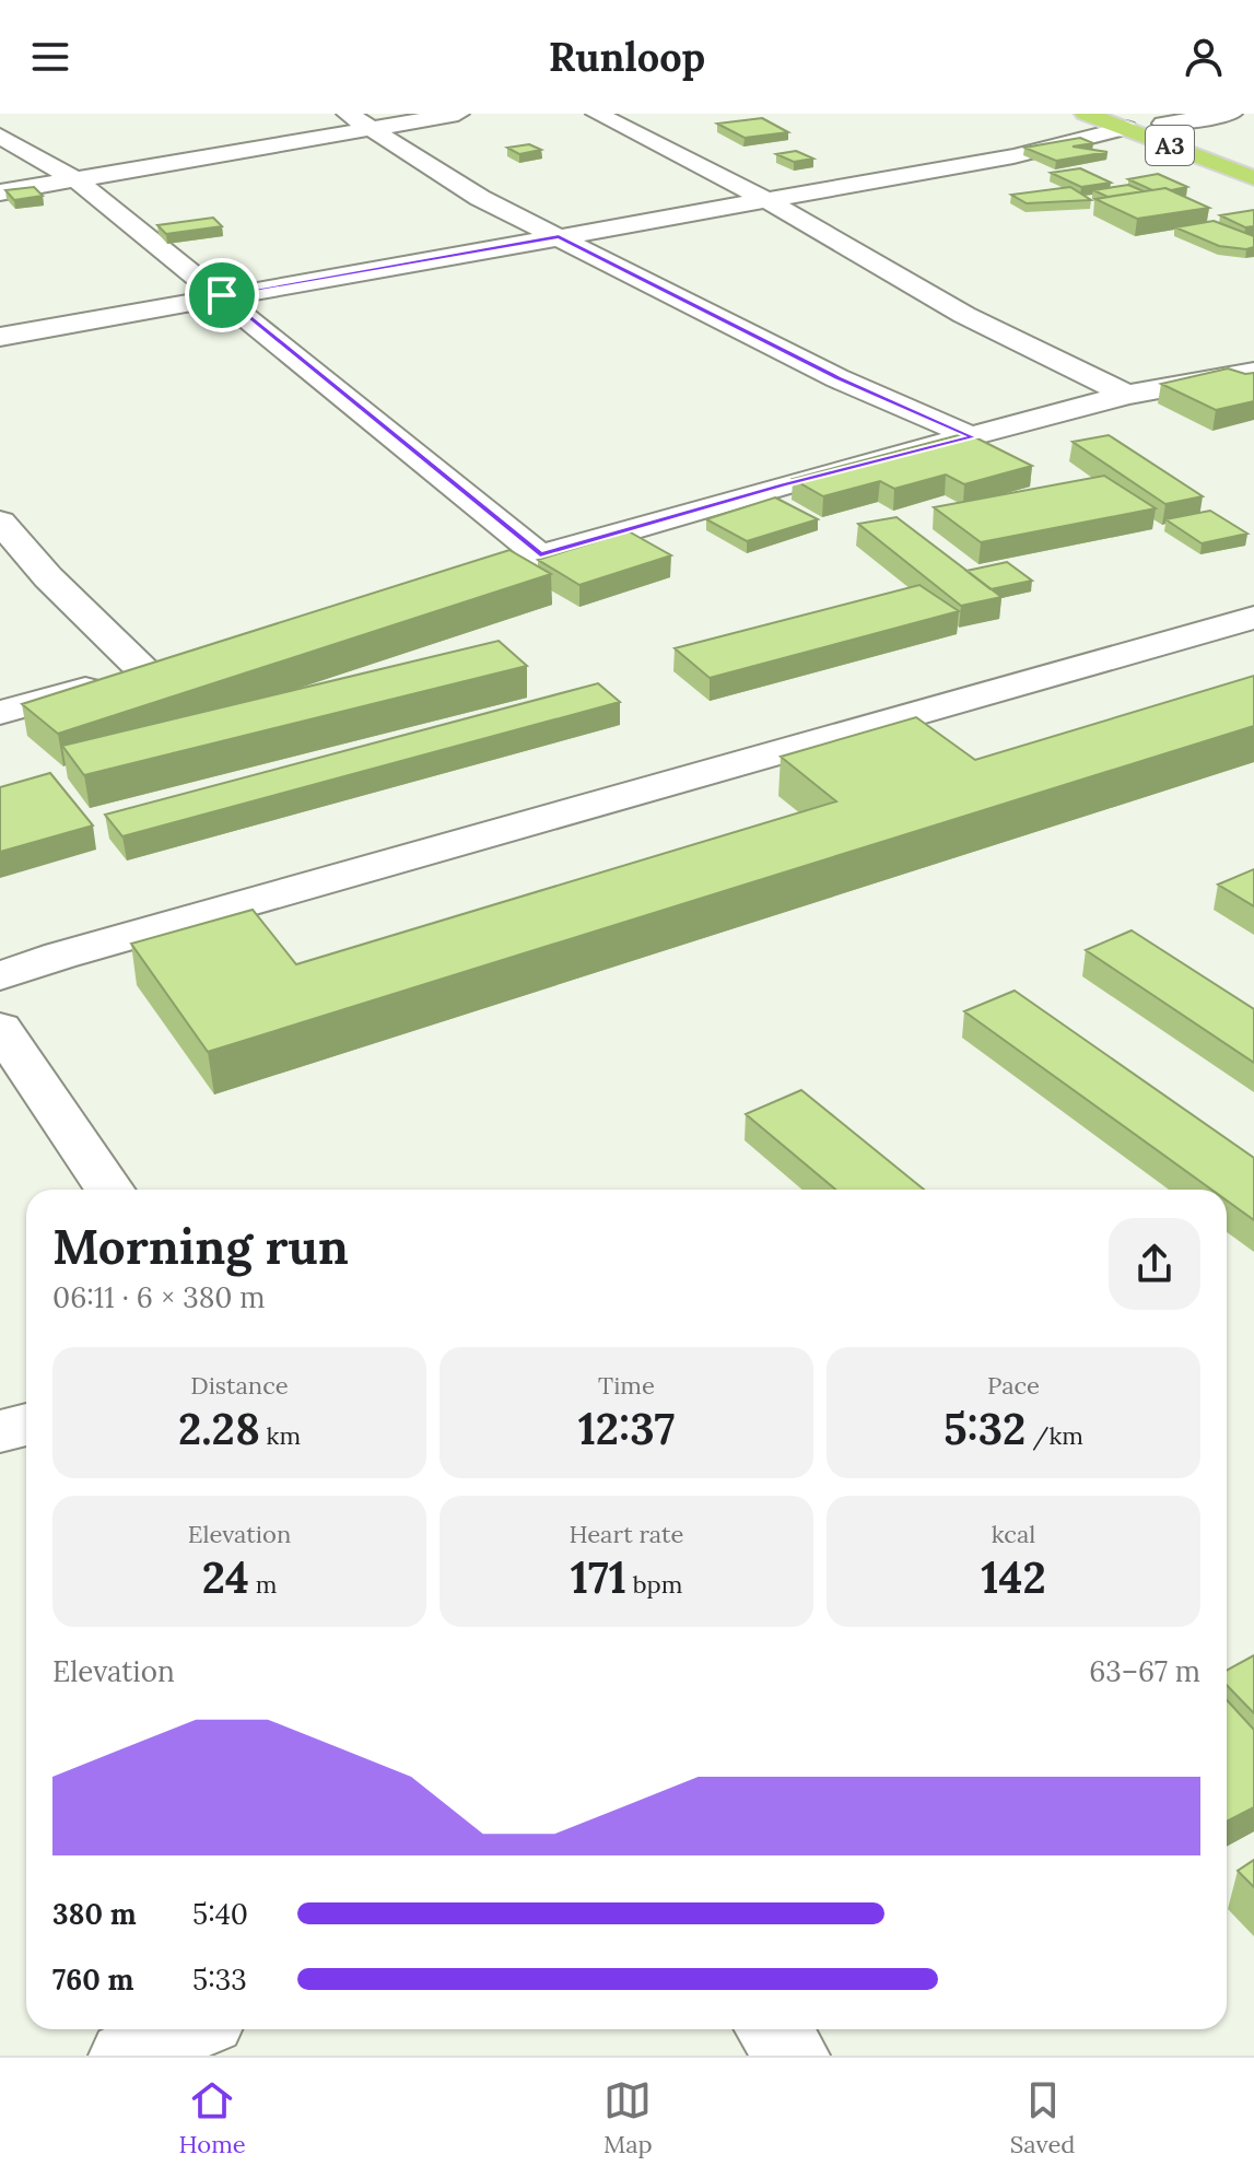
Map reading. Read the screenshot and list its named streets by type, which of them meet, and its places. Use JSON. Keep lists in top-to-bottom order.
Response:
{
  "streets": {
    "highway": ["A3"]
  },
  "page": {
    "header": "Runloop",
    "heading": ["Morning run", "06:11 · 6 × 380 m"],
    "stats": [
      ["Distance", "2.28 km"],
      ["Time", "12:37"],
      ["Pace", "5:32 /km"],
      ["Elevation", "24 m"],
      ["Heart rate", "171 bpm"],
      ["kcal", "142"]
    ],
    "chart": ["Elevation", "63–67 m"],
    "list": [
      {
        "name": "380 m",
        "note": "5:40"
      },
      {
        "name": "760 m",
        "note": "5:33"
      }
    ],
    "tabs": ["Home", "Map", "Saved"]
  }
}
